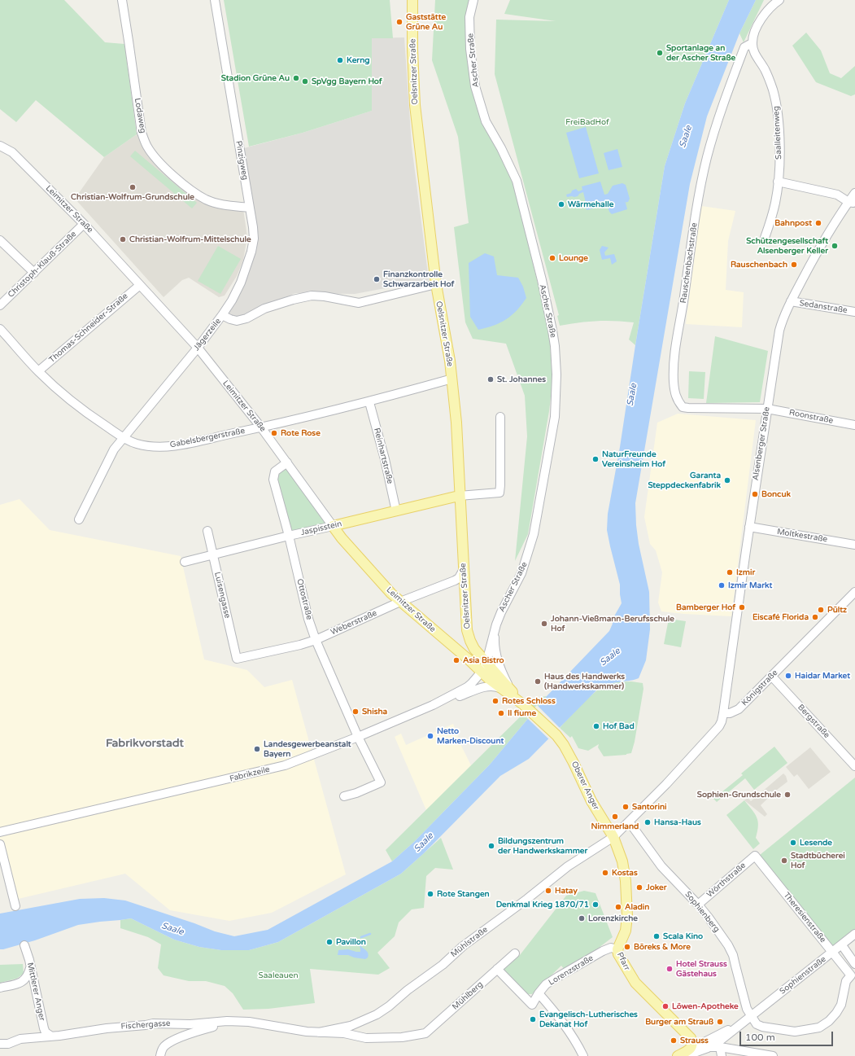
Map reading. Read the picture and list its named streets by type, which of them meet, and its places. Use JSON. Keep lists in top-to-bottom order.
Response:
{
  "streets": {
    "main road": [
      "Oelsnitzer Straße",
      "Leimitzer Straße",
      "Jaspisstein",
      "Oberer Anger",
      "Pfarr"
    ],
    "street": [
      "Ascher Straße",
      "Lodaweg",
      "Saalleitenweg",
      "Pinzigweg",
      "Rauschenbachstraße",
      "Christoph-Klauß-Straße",
      "Sedanstraße",
      "Thomas-Schneider-Straße",
      "Jägerzeile",
      "Roonstraße",
      "Gabelsbergerstraße",
      "Alsenberger Straße",
      "Reinhartstraße",
      "Moltkestraße",
      "Luisengasse",
      "Ottostraße",
      "Weberstraße",
      "Königstraße",
      "Bergstraße",
      "Fabrikzeile",
      "Wörthstraße",
      "Sophienberg",
      "Theresienstraße",
      "Mühlstraße",
      "Lorenzstraße",
      "Sophienstraße",
      "Mittlerer Anger",
      "Mühlberg",
      "Fischergasse"
    ]
  },
  "crossings": [
    ["Ascher Straße", "Oelsnitzer Straße"],
    ["Ascher Straße", "Leimitzer Straße"],
    ["Ascher Straße", "Fabrikzeile"],
    ["Oelsnitzer Straße", "Leimitzer Straße"],
    ["Oelsnitzer Straße", "Jägerzeile"],
    ["Oelsnitzer Straße", "Gabelsbergerstraße"],
    ["Oelsnitzer Straße", "Jaspisstein"],
    ["Oelsnitzer Straße", "Weberstraße"],
    ["Oelsnitzer Straße", "Oberer Anger"],
    ["Lodaweg", "Pinzigweg"],
    ["Saalleitenweg", "Rauschenbachstraße"],
    ["Pinzigweg", "Jägerzeile"],
    ["Leimitzer Straße", "Christoph-Klauß-Straße"],
    ["Leimitzer Straße", "Thomas-Schneider-Straße"],
    ["Leimitzer Straße", "Jägerzeile"],
    ["Leimitzer Straße", "Gabelsbergerstraße"],
    ["Leimitzer Straße", "Jaspisstein"],
    ["Leimitzer Straße", "Ottostraße"],
    ["Leimitzer Straße", "Weberstraße"],
    ["Leimitzer Straße", "Fabrikzeile"],
    ["Leimitzer Straße", "Oberer Anger"],
    ["Rauschenbachstraße", "Roonstraße"],
    ["Rauschenbachstraße", "Alsenberger Straße"],
    ["Sedanstraße", "Alsenberger Straße"],
    ["Thomas-Schneider-Straße", "Gabelsbergerstraße"],
    ["Jägerzeile", "Gabelsbergerstraße"],
    ["Roonstraße", "Alsenberger Straße"],
    ["Gabelsbergerstraße", "Reinhartstraße"],
    ["Alsenberger Straße", "Moltkestraße"],
    ["Alsenberger Straße", "Königstraße"],
    ["Reinhartstraße", "Jaspisstein"],
    ["Jaspisstein", "Luisengasse"],
    ["Jaspisstein", "Ottostraße"],
    ["Luisengasse", "Weberstraße"],
    ["Ottostraße", "Weberstraße"],
    ["Ottostraße", "Fabrikzeile"],
    ["Königstraße", "Bergstraße"],
    ["Oberer Anger", "Mühlstraße"],
    ["Oberer Anger", "Pfarr"],
    ["Wörthstraße", "Sophienberg"],
    ["Wörthstraße", "Theresienstraße"],
    ["Sophienberg", "Sophienstraße"],
    ["Theresienstraße", "Sophienstraße"],
    ["Mühlstraße", "Pfarr"],
    ["Mühlstraße", "Fischergasse"],
    ["Pfarr", "Lorenzstraße"],
    ["Pfarr", "Sophienstraße"],
    ["Lorenzstraße", "Mühlberg"],
    ["Mittlerer Anger", "Fischergasse"],
    ["Mühlberg", "Fischergasse"]
  ],
  "districts": ["Fabrikvorstadt"],
  "water": ["Saale"],
  "parks": ["FreiBadHof", "Saaleauen"],
  "places": [
    "Gaststätte Grüne Au",
    "Sportanlage an der Ascher Straße",
    "Kerng",
    "Stadion Grüne Au",
    "SpVgg Bayern Hof",
    "Christian-Wolfrum-Grundschule",
    "Wärmehalle",
    "Bahnpost",
    "Christian-Wolfrum-Mittelschule",
    "Schützengesellschaft Alsenberger Keller",
    "Lounge",
    "Rauschenbach",
    "Finanzkontrolle Schwarzarbeit Hof",
    "St. Johannes",
    "Rote Rose",
    "NaturFreunde Vereinsheim Hof",
    "Garanta Steppdeckenfabrik",
    "Boncuk",
    "Izmir",
    "Izmir Markt",
    "Bamberger Hof",
    "Pültz",
    "Eiscafé Florida",
    "Johann-Vießmann-Berufsschule Hof",
    "Asia Bistro",
    "Haidar Market",
    "Haus des Handwerks (Handwerkskammer)",
    "Rotes Schloss",
    "Shisha",
    "Il fiume",
    "Hof Bad",
    "Netto Marken-Discount",
    "Landesgewerbeanstalt Bayern",
    "Sophien-Grundschule",
    "Santorini",
    "Nimmerland",
    "Hansa-Haus",
    "Lesende",
    "Bildungszentrum der Handwerkskammer",
    "Stadtbücherei Hof",
    "Kostas",
    "Joker",
    "Hatay",
    "Rote Stangen",
    "Denkmal Krieg 1870/71",
    "Aladin",
    "Lorenzkirche",
    "Scala Kino",
    "Pavillon",
    "Böreks & More",
    "Hotel Strauss Gästehaus",
    "Löwen-Apotheke",
    "Evangelisch-Lutherisches Dekanat Hof",
    "Burger am Strauß",
    "Strauss"
  ],
  "scale_bar": "100 m"
}
